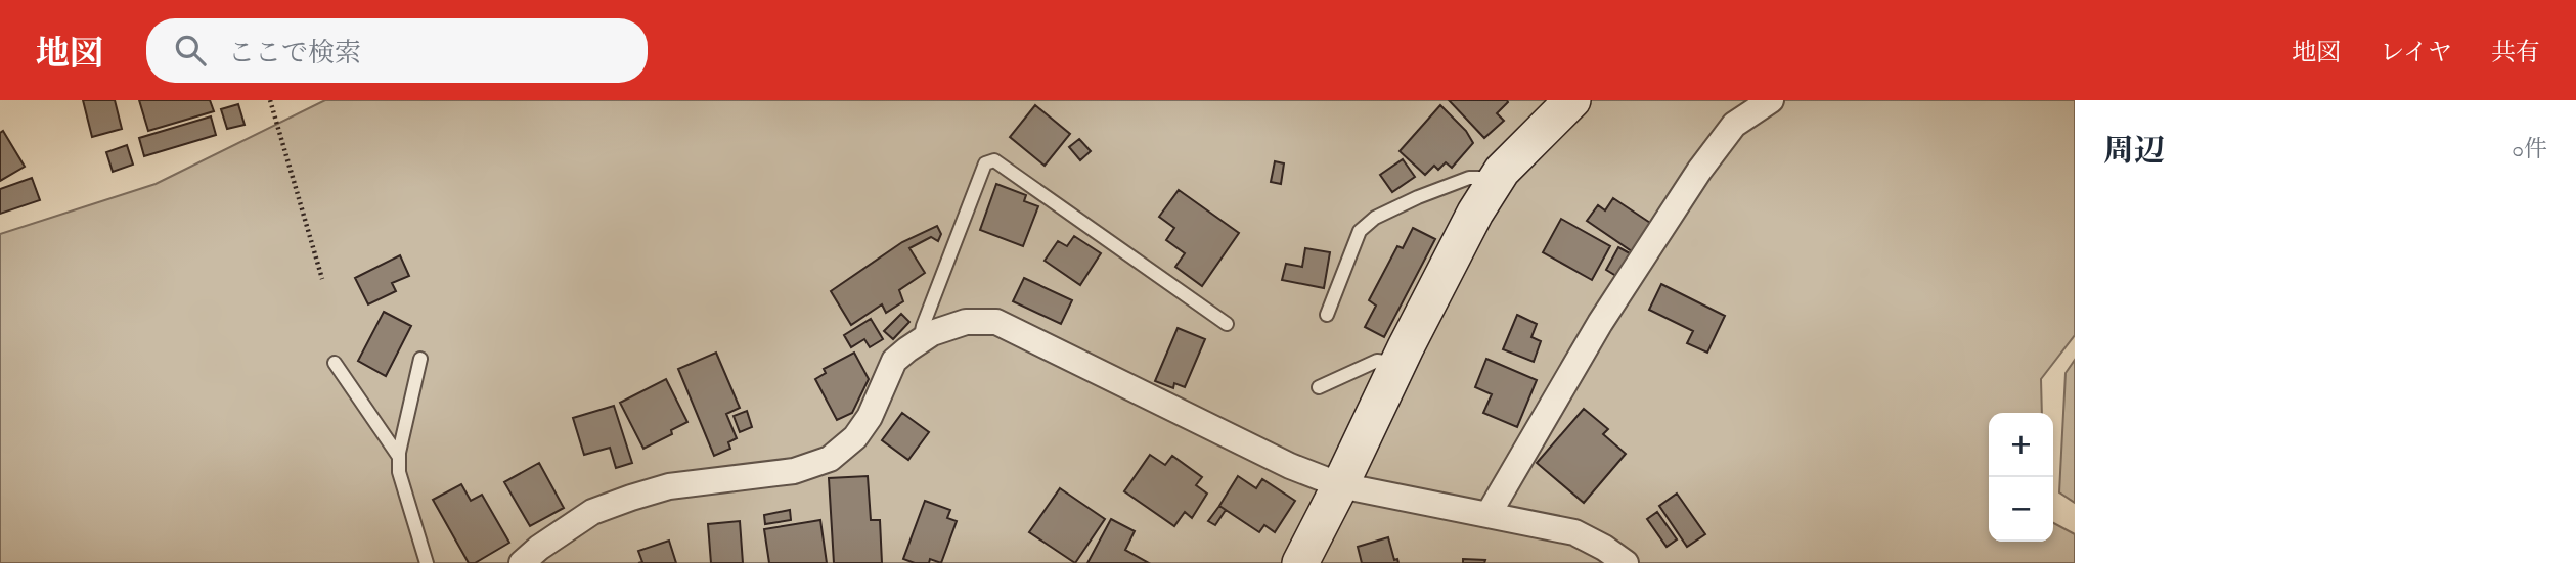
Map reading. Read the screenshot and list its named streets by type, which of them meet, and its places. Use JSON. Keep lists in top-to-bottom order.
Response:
{
  "page": {
    "header": "地図",
    "search": "ここで検索",
    "nav": ["地図", "レイヤ", "共有"],
    "heading": ["周辺", "0件"],
    "map_buttons": ["+", "−"]
  }
}
